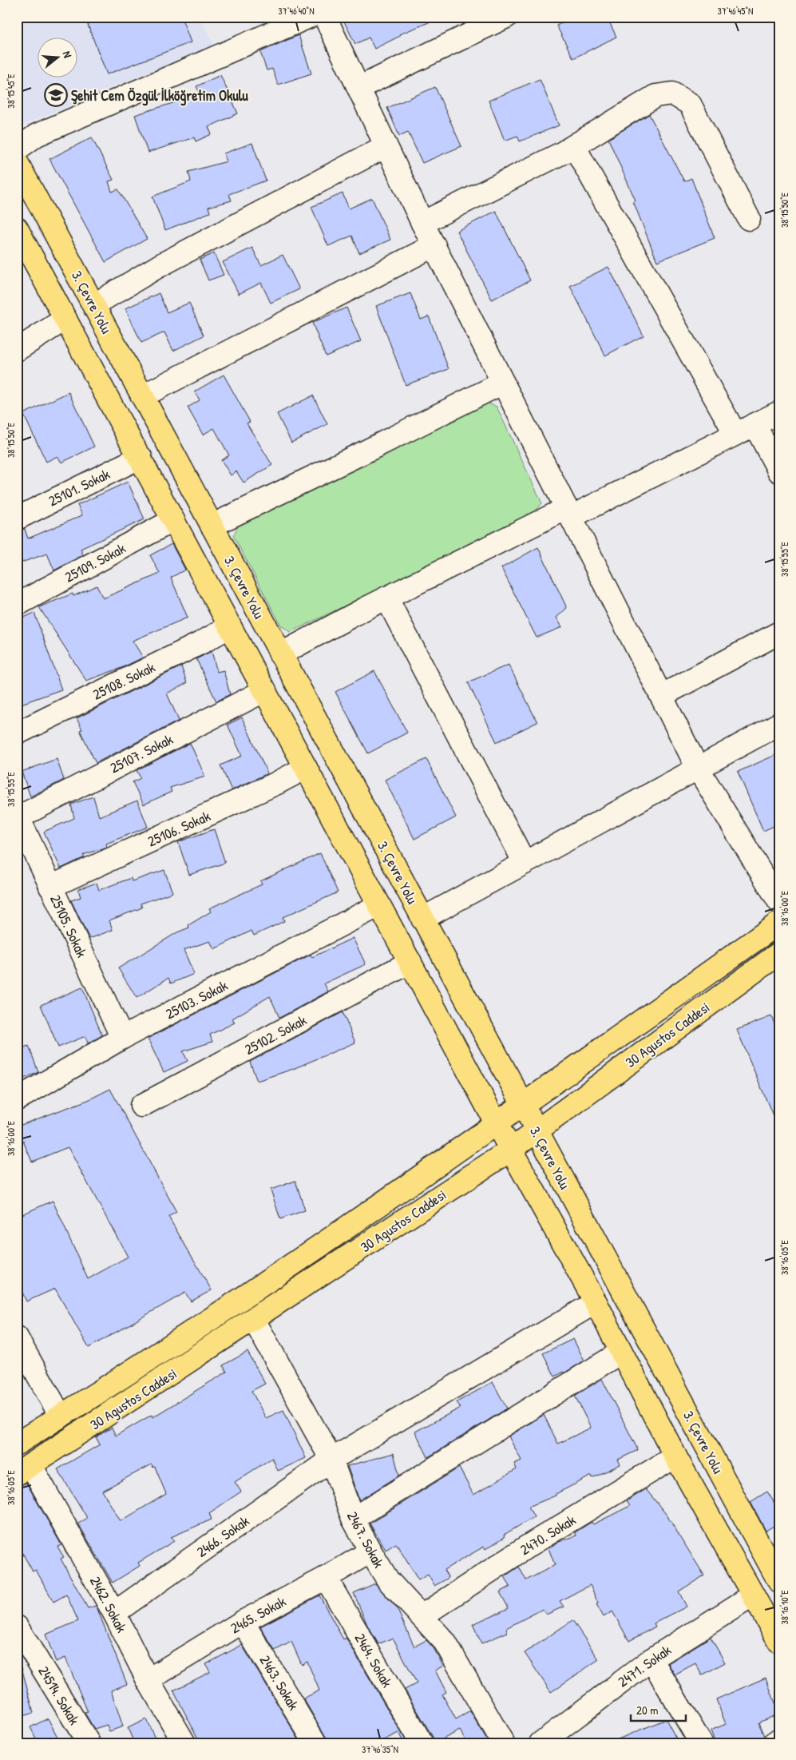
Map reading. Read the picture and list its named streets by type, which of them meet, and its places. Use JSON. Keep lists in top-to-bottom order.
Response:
{
  "streets": {
    "main road": ["3. Çevre Yolu", "30 Agustos Caddesi"],
    "street": [
      "25101. Sokak",
      "25109. Sokak",
      "25108. Sokak",
      "25107. Sokak",
      "25106. Sokak",
      "25105. Sokak",
      "25103. Sokak",
      "25102. Sokak",
      "2470. Sokak",
      "2466. Sokak",
      "2467. Sokak",
      "2462. Sokak",
      "2465. Sokak",
      "2464. Sokak",
      "2471. Sokak",
      "2463. Sokak",
      "24514. Sokak"
    ]
  },
  "crossings": [
    ["3. Çevre Yolu", "30 Agustos Caddesi"],
    ["25107. Sokak", "25105. Sokak"],
    ["25106. Sokak", "25105. Sokak"],
    ["25105. Sokak", "25103. Sokak"],
    ["30 Agustos Caddesi", "2467. Sokak"],
    ["30 Agustos Caddesi", "2462. Sokak"],
    ["2470. Sokak", "2467. Sokak"],
    ["2466. Sokak", "2467. Sokak"],
    ["2466. Sokak", "2462. Sokak"],
    ["2467. Sokak", "2465. Sokak"],
    ["2462. Sokak", "2465. Sokak"],
    ["2465. Sokak", "2464. Sokak"],
    ["2465. Sokak", "2463. Sokak"]
  ],
  "places": {
    "school or university": ["Şehit Cem Özgül İlköğretim Okulu"]
  },
  "scale_bar": "20 m",
  "north": "right",
  "coordinates": [
    "37°46'40\"N",
    "37°46'45\"N",
    "38°15'45\"E",
    "38°15'50\"E",
    "38°15'55\"E",
    "38°16'00\"E",
    "38°16'05\"E",
    "38°16'10\"E",
    "37°46'35\"N"
  ]
}
